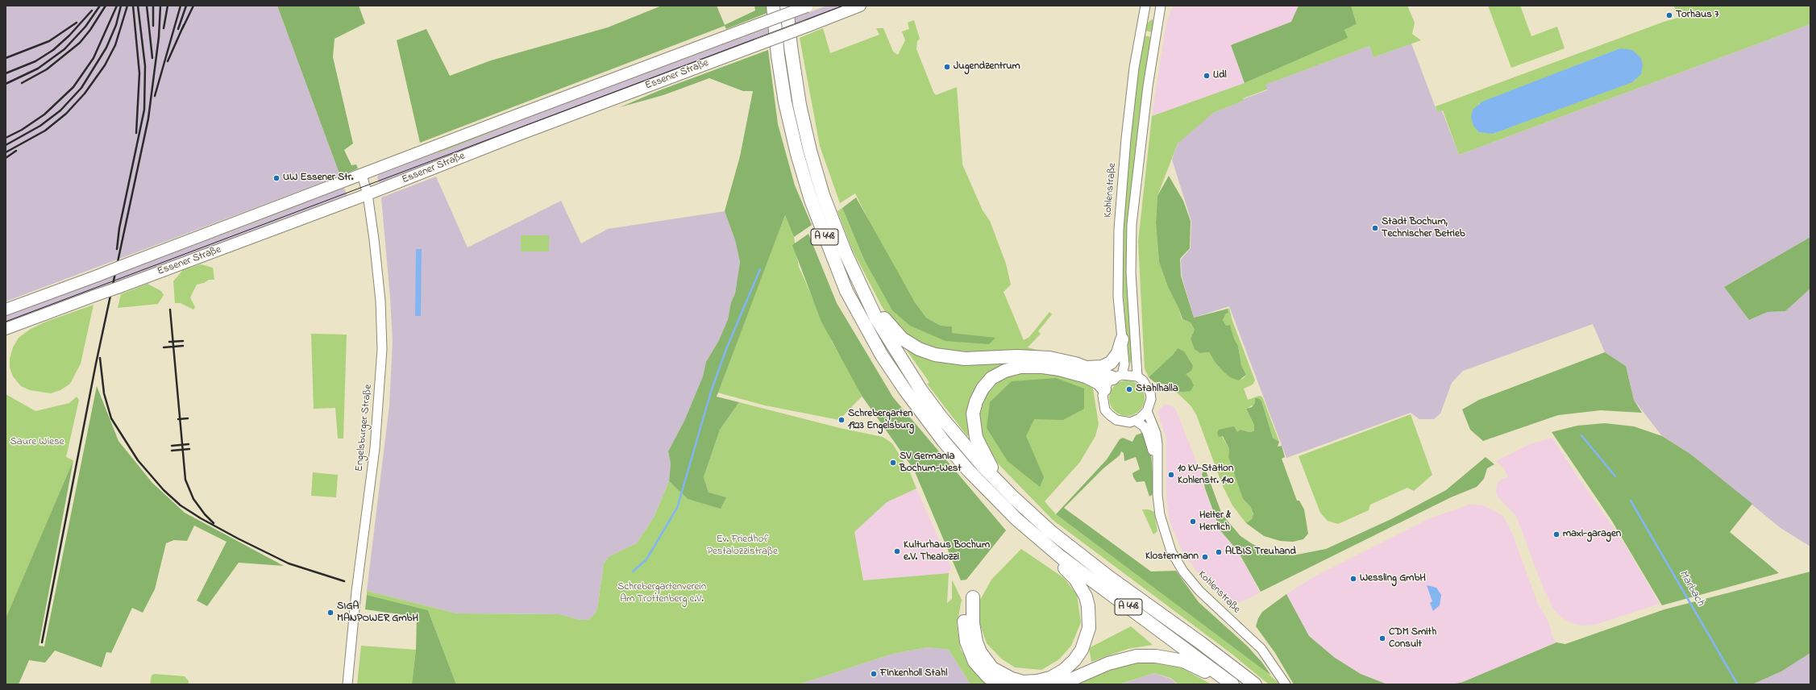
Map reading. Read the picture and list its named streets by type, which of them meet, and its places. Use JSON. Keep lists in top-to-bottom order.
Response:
{
  "streets": {
    "highway": ["A 448"],
    "main road": ["Essener Straße"],
    "street": ["Kohlenstraße", "Engelsburger Straße"]
  },
  "crossings": [
    ["Essener Straße", "Engelsburger Straße"]
  ],
  "water": ["Marbach"],
  "parks": ["Saure Wiese", "Ev. Friedhof Pestalozzistraße", "Schrebergartenverein Am Trottenberg e.V."],
  "places": [
    "Torhaus 7",
    "Jugendzentrum",
    "Lidl",
    "UW Essener Str.",
    "Stadt Bochum, Technischer Betrieb",
    "Stahlhalla",
    "Schrebergarten 1923 Engelsburg",
    "SV Germania Bochum-West",
    "10 kV-Station Kohlenstr. 140",
    "Heiter & Herrlich",
    "maxi-garagen",
    "Kulturhaus Bochum e.V. Thealozzi",
    "ALBIS Treuhand",
    "Klostermann",
    "Wessling GmbH",
    "SIGA MANPOWER GmbH",
    "CDM Smith Consult",
    "Finkenholl Stahl"
  ]
}
